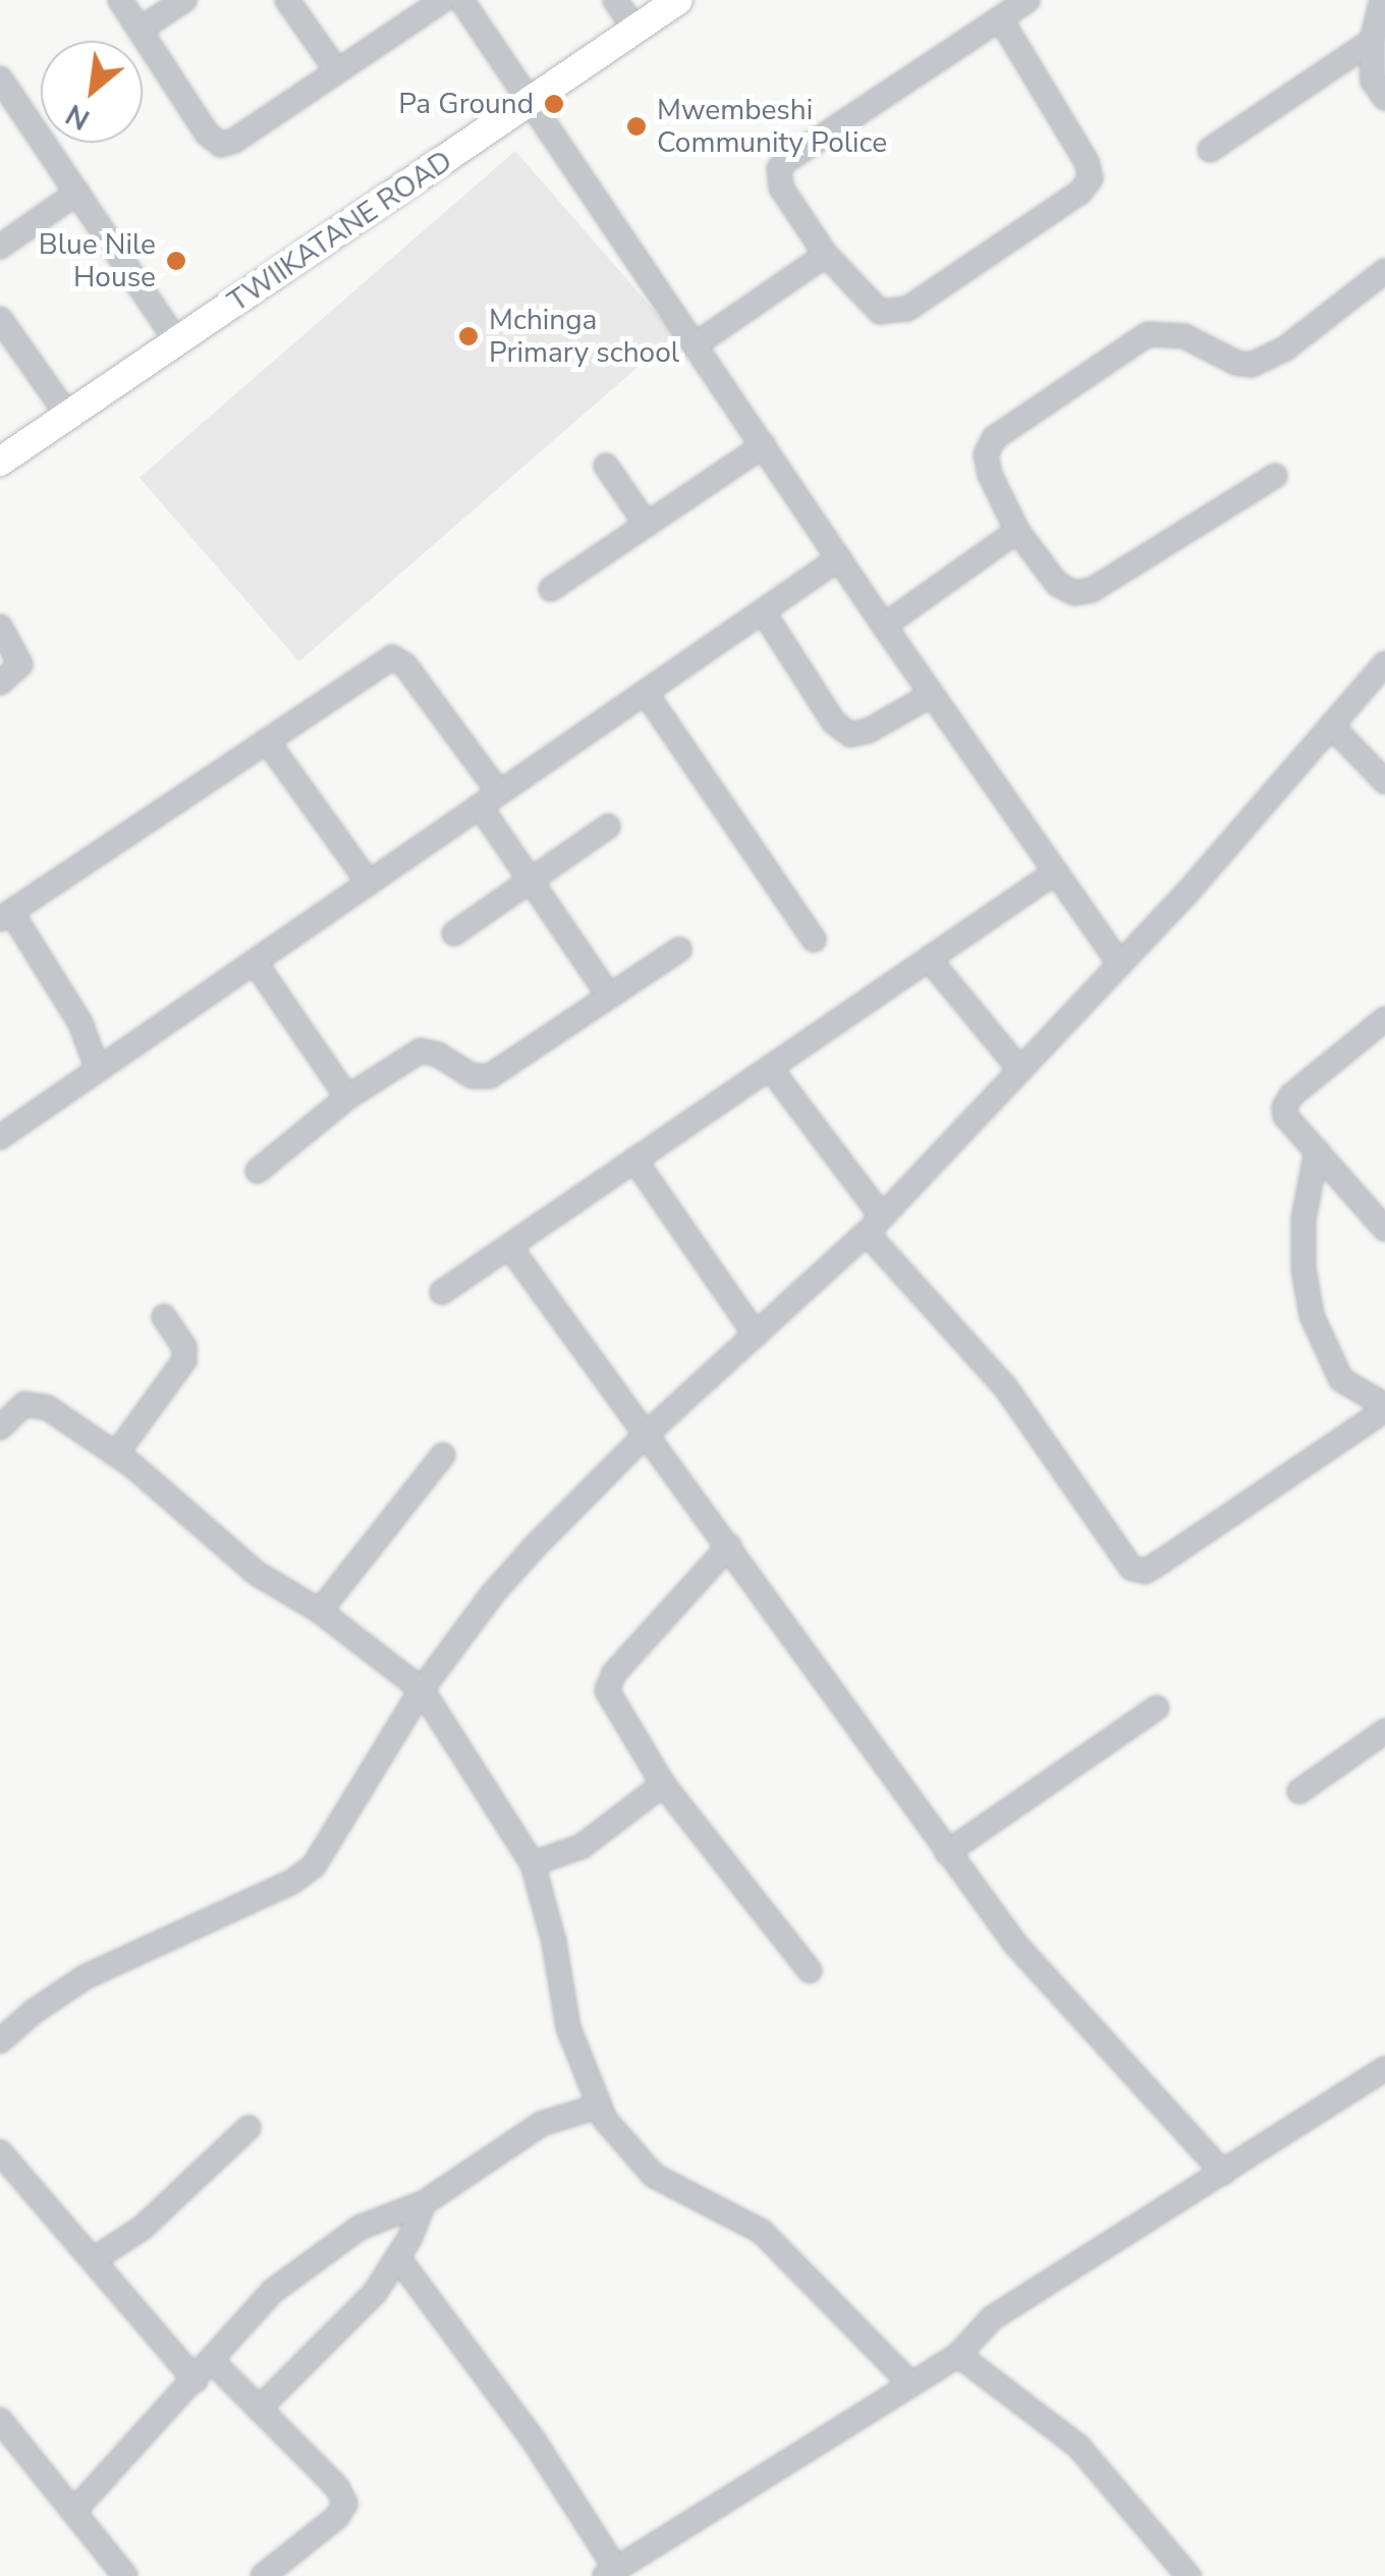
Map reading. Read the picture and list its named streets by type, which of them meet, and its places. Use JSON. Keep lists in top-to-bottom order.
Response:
{
  "streets": {
    "main road": ["TWIIKATANE ROAD"]
  },
  "places": [
    "Pa Ground",
    "Mwembeshi Community Police",
    "Blue Nile House",
    "Mchinga Primary school"
  ],
  "north": "bottom left"
}
